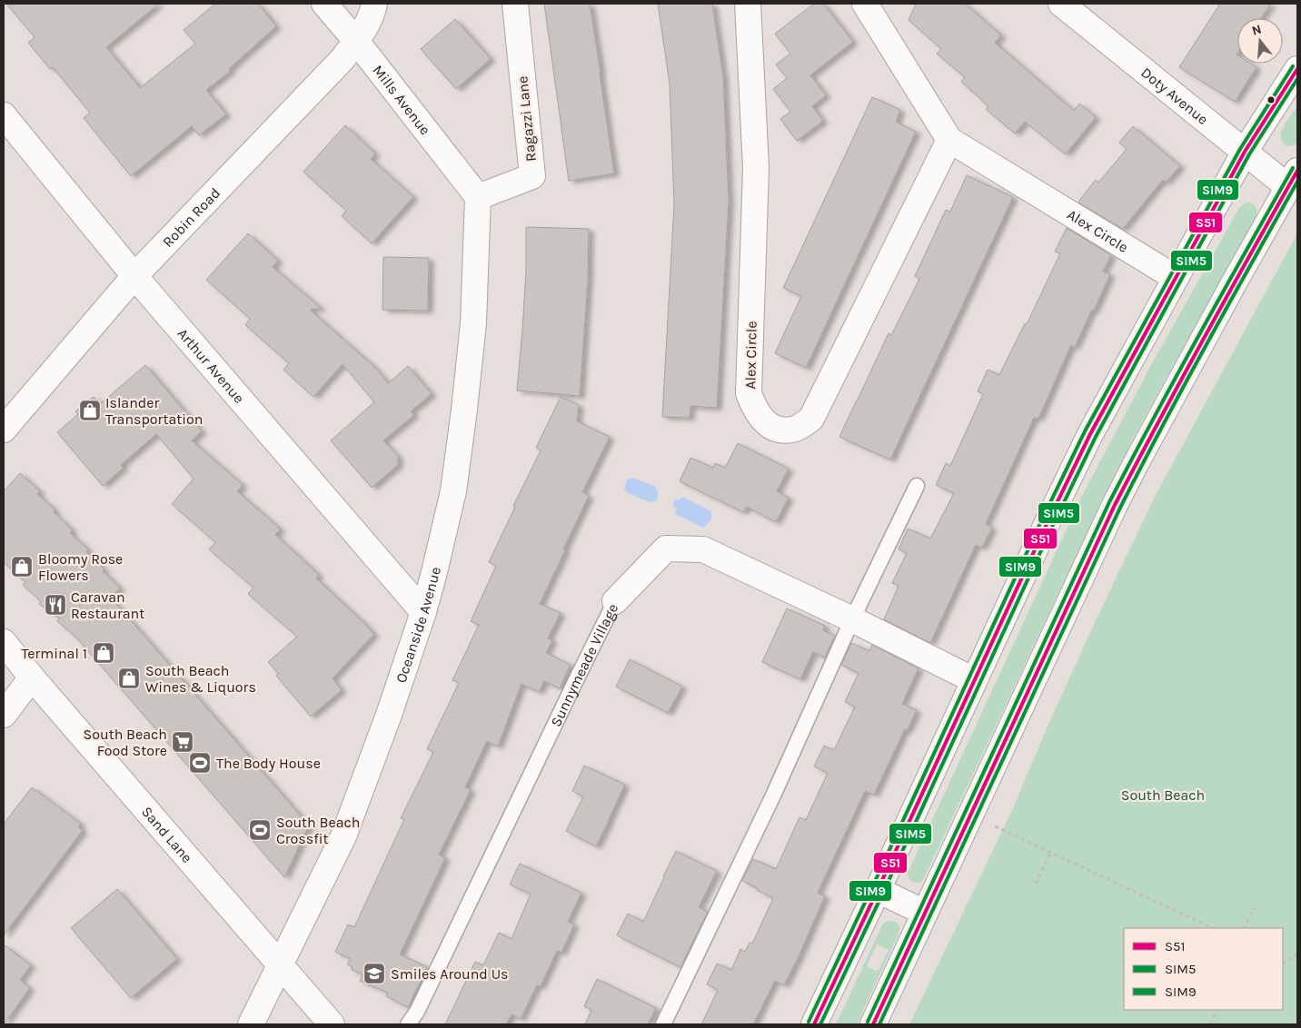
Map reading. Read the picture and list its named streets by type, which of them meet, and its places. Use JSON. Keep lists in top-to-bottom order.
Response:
{
  "streets": {
    "street": [
      "Doty Avenue",
      "Mills Avenue",
      "Ragazzi Lane",
      "Robin Road",
      "Alex Circle",
      "Arthur Avenue",
      "Oceanside Avenue",
      "Sunnymeade Village",
      "Sand Lane"
    ]
  },
  "crossings": [
    ["Mills Avenue", "Ragazzi Lane"],
    ["Mills Avenue", "Robin Road"],
    ["Mills Avenue", "Oceanside Avenue"],
    ["Ragazzi Lane", "Oceanside Avenue"],
    ["Robin Road", "Arthur Avenue"],
    ["Arthur Avenue", "Oceanside Avenue"],
    ["Oceanside Avenue", "Sand Lane"]
  ],
  "parks": ["South Beach"],
  "places": {
    "shop": [
      "Islander Transportation",
      "Bloomy Rose Flowers",
      "Terminal 1",
      "South Beach Wines & Liquors"
    ],
    "restaurant": ["Caravan Restaurant"],
    "supermarket": ["South Beach Food Store"],
    "sports": ["The Body House", "South Beach Crossfit"],
    "school or university": ["Smiles Around Us"]
  },
  "lines": ["transit line SIM9", "transit line S51", "transit line SIM5"],
  "legend": ["S51", "SIM5", "SIM9"],
  "north": "top"
}
